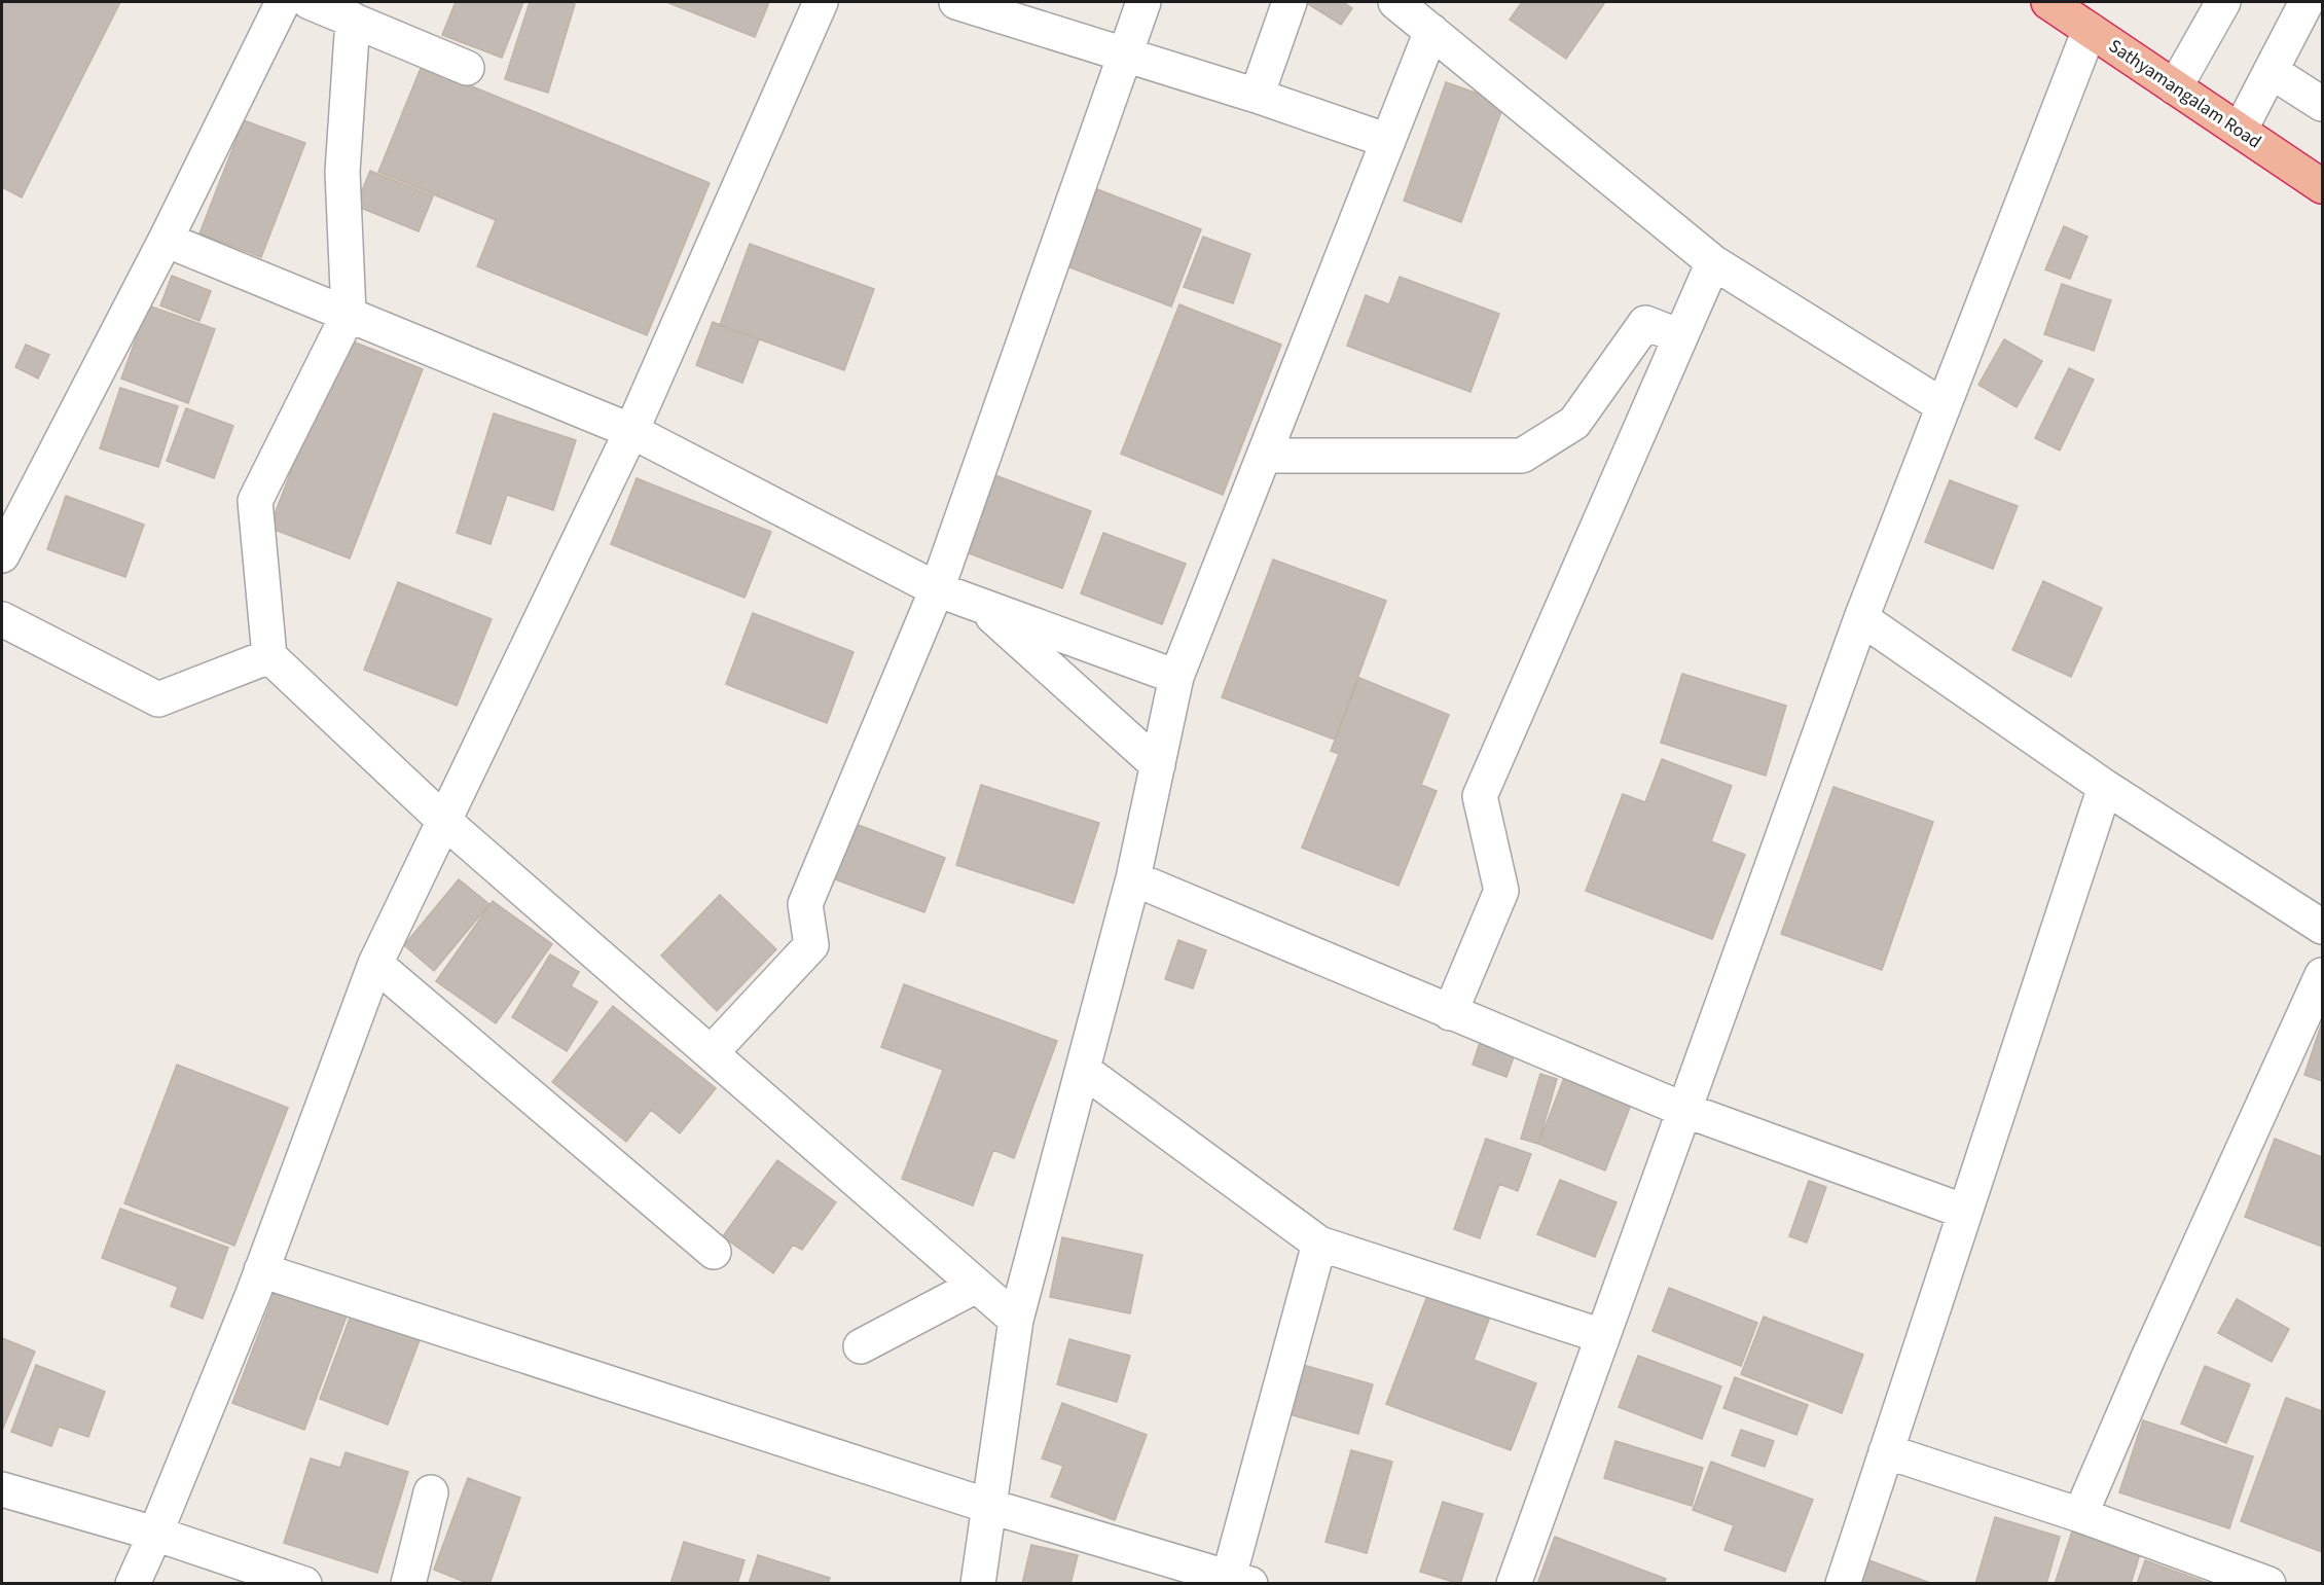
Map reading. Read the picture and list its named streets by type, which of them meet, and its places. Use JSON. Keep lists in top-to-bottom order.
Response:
{
  "streets": {
    "highway": ["Sathyamangalam Road"]
  }
}
